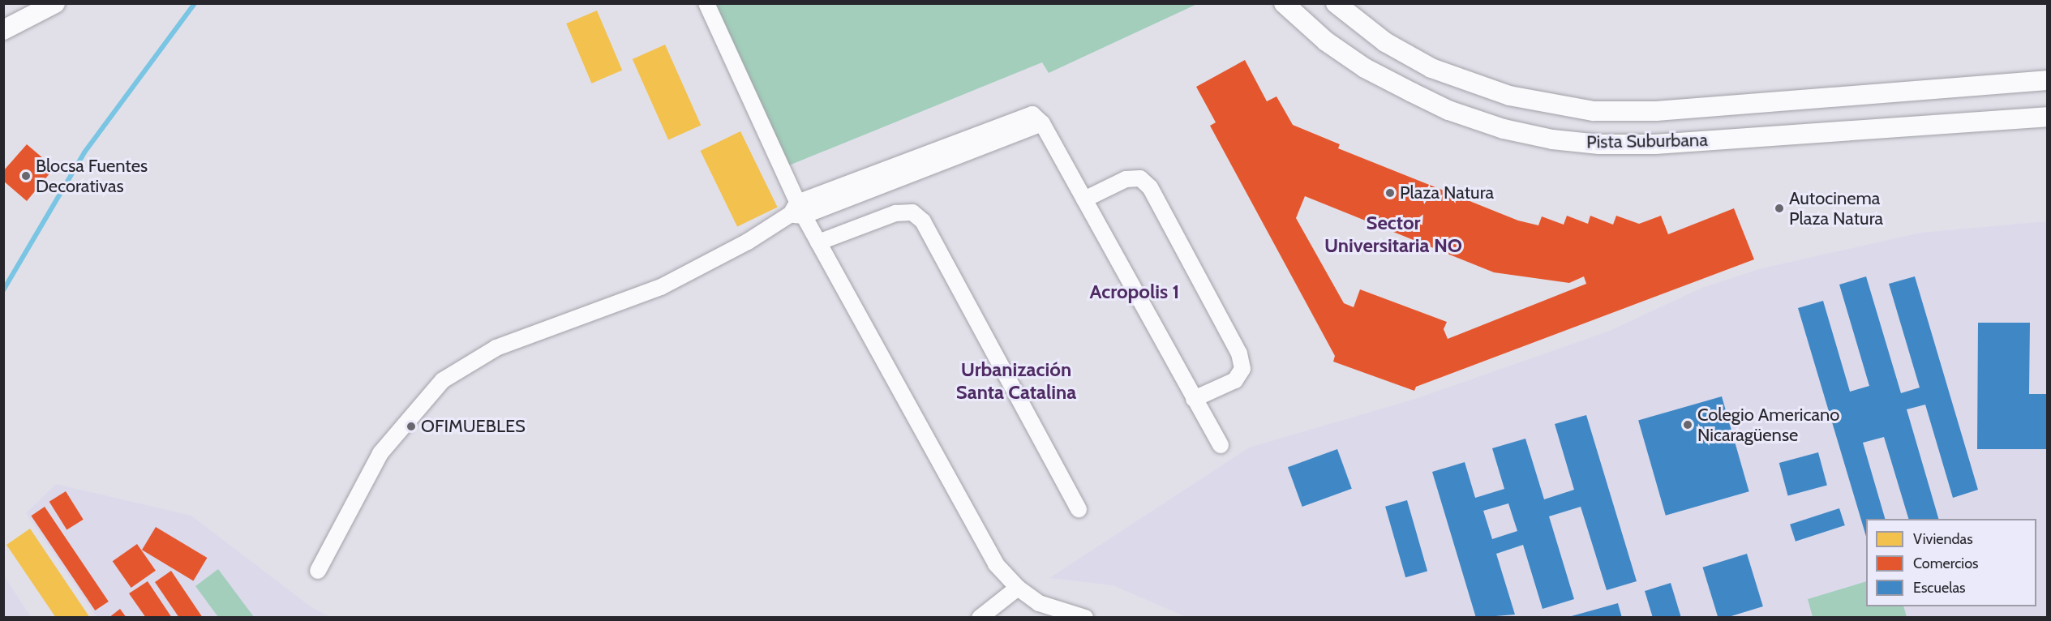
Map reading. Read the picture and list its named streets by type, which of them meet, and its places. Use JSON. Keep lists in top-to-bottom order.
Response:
{
  "streets": {
    "main road": ["Pista Suburbana"]
  },
  "districts": ["Sector Universitaria NO", "Acropolis 1", "Urbanización Santa Catalina"],
  "places": [
    "Blocsa Fuentes Decorativas",
    "Plaza Natura",
    "Autocinema Plaza Natura",
    "Colegio Americano Nicaragüense",
    "OFIMUEBLES"
  ],
  "legend": ["Viviendas", "Comercios", "Escuelas"]
}
